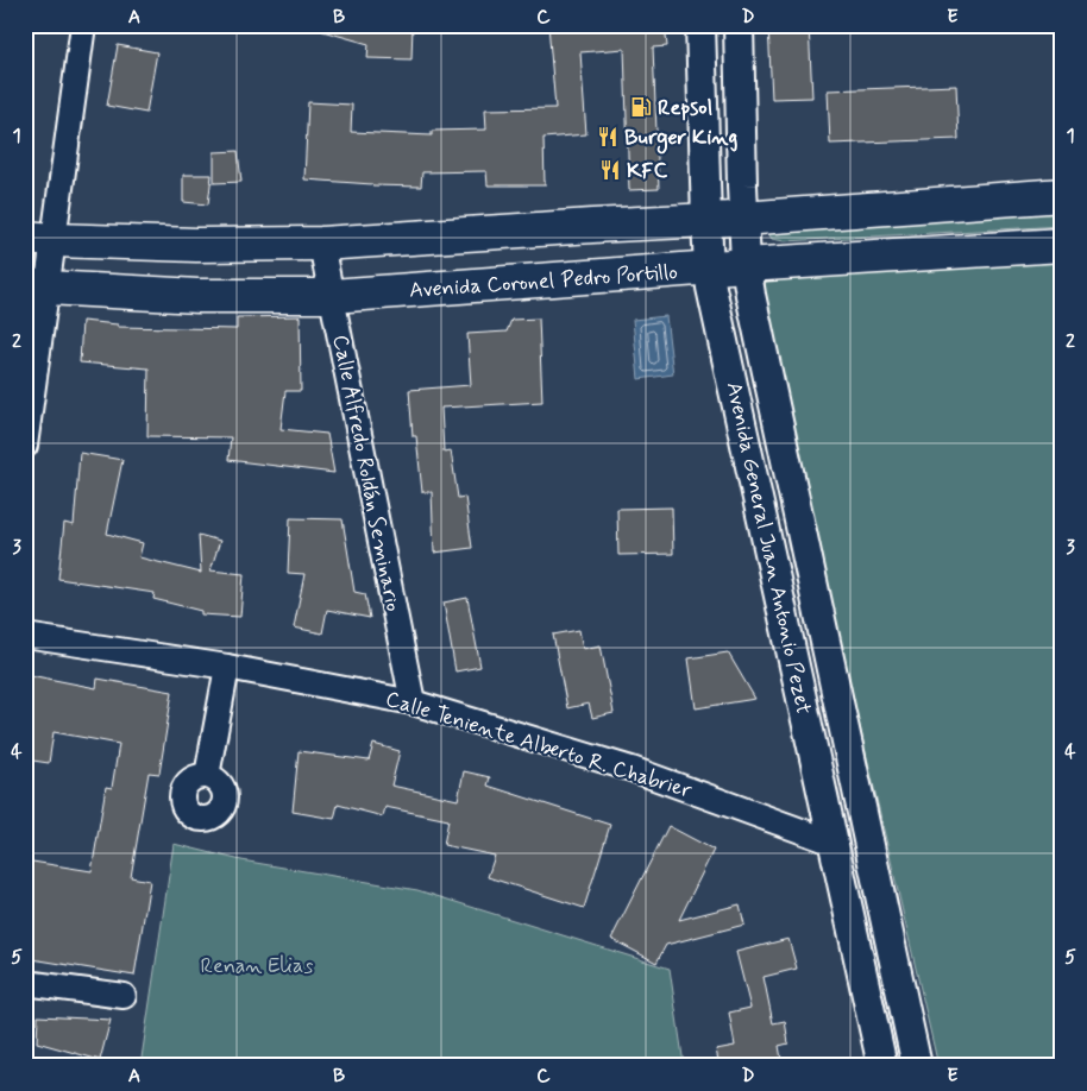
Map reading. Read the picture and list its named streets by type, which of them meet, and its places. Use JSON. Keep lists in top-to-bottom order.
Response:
{
  "streets": {
    "main road": ["Avenida Coronel Pedro Portillo"],
    "street": ["Calle Alfredo Roldán Seminario", "Avenida General Juan Antonio Pezet", "Calle Teniente Alberto R. Chabrier"]
  },
  "crossings": [
    ["Avenida Coronel Pedro Portillo", "Calle Alfredo Roldán Seminario"],
    ["Avenida Coronel Pedro Portillo", "Avenida General Juan Antonio Pezet"],
    ["Calle Alfredo Roldán Seminario", "Calle Teniente Alberto R. Chabrier"],
    ["Avenida General Juan Antonio Pezet", "Calle Teniente Alberto R. Chabrier"]
  ],
  "parks": ["Renan Elias"],
  "places": {
    "fuel station": ["Repsol"],
    "restaurant": ["Burger King", "KFC"]
  },
  "grid": {
    "columns": [
      "A",
      "B",
      "C",
      "D",
      "E"
    ],
    "rows": [
      "1",
      "2",
      "3",
      "4",
      "5"
    ]
  }
}
